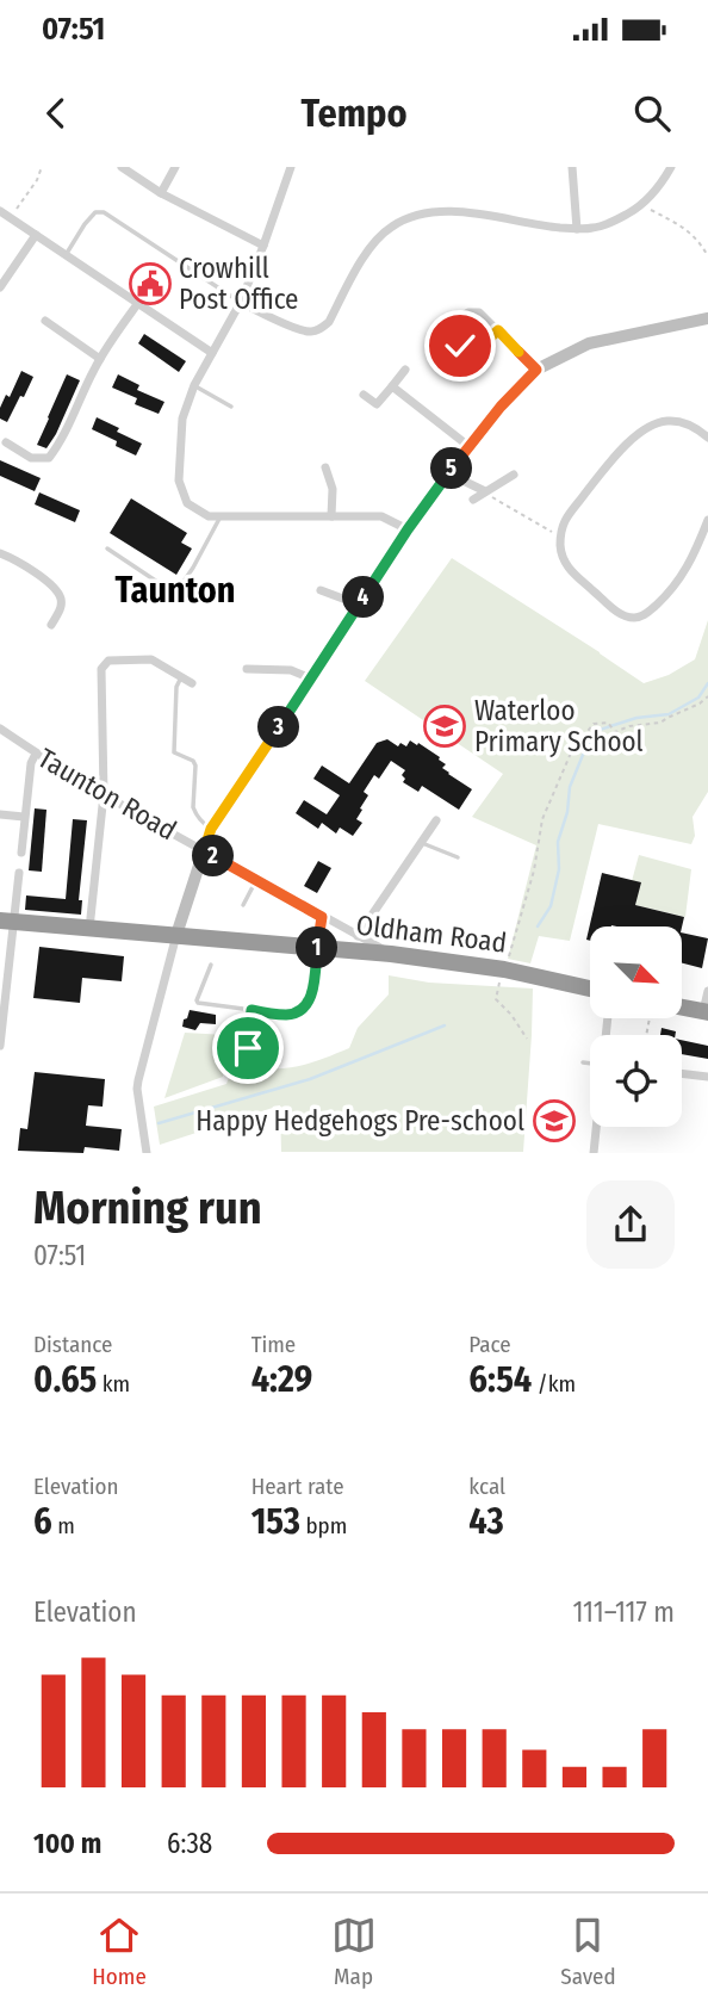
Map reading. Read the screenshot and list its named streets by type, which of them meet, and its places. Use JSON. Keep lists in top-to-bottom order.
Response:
{
  "streets": {
    "highway": ["Oldham Road"],
    "street": ["Taunton Road"]
  },
  "crossings": [
    ["Taunton Road", "Oldham Road"]
  ],
  "districts": ["Taunton"],
  "places": {
    "public building": ["Crowhill Post Office"],
    "school or university": ["Waterloo Primary School", "Happy Hedgehogs Pre-school"]
  },
  "north": "bottom right",
  "page": {
    "status": "07:51",
    "header": "Tempo",
    "pins": [
      "5",
      "4",
      "3",
      "2",
      "1"
    ],
    "heading": ["Morning run", "07:51"],
    "stats": [
      ["Distance", "0.65 km"],
      ["Time", "4:29"],
      ["Pace", "6:54 /km"],
      ["Elevation", "6 m"],
      ["Heart rate", "153 bpm"],
      ["kcal", "43"]
    ],
    "chart": ["Elevation", "111–117 m"],
    "list": [
      {
        "name": "100 m",
        "note": "6:38"
      }
    ],
    "tabs": ["Home", "Map", "Saved"]
  }
}
